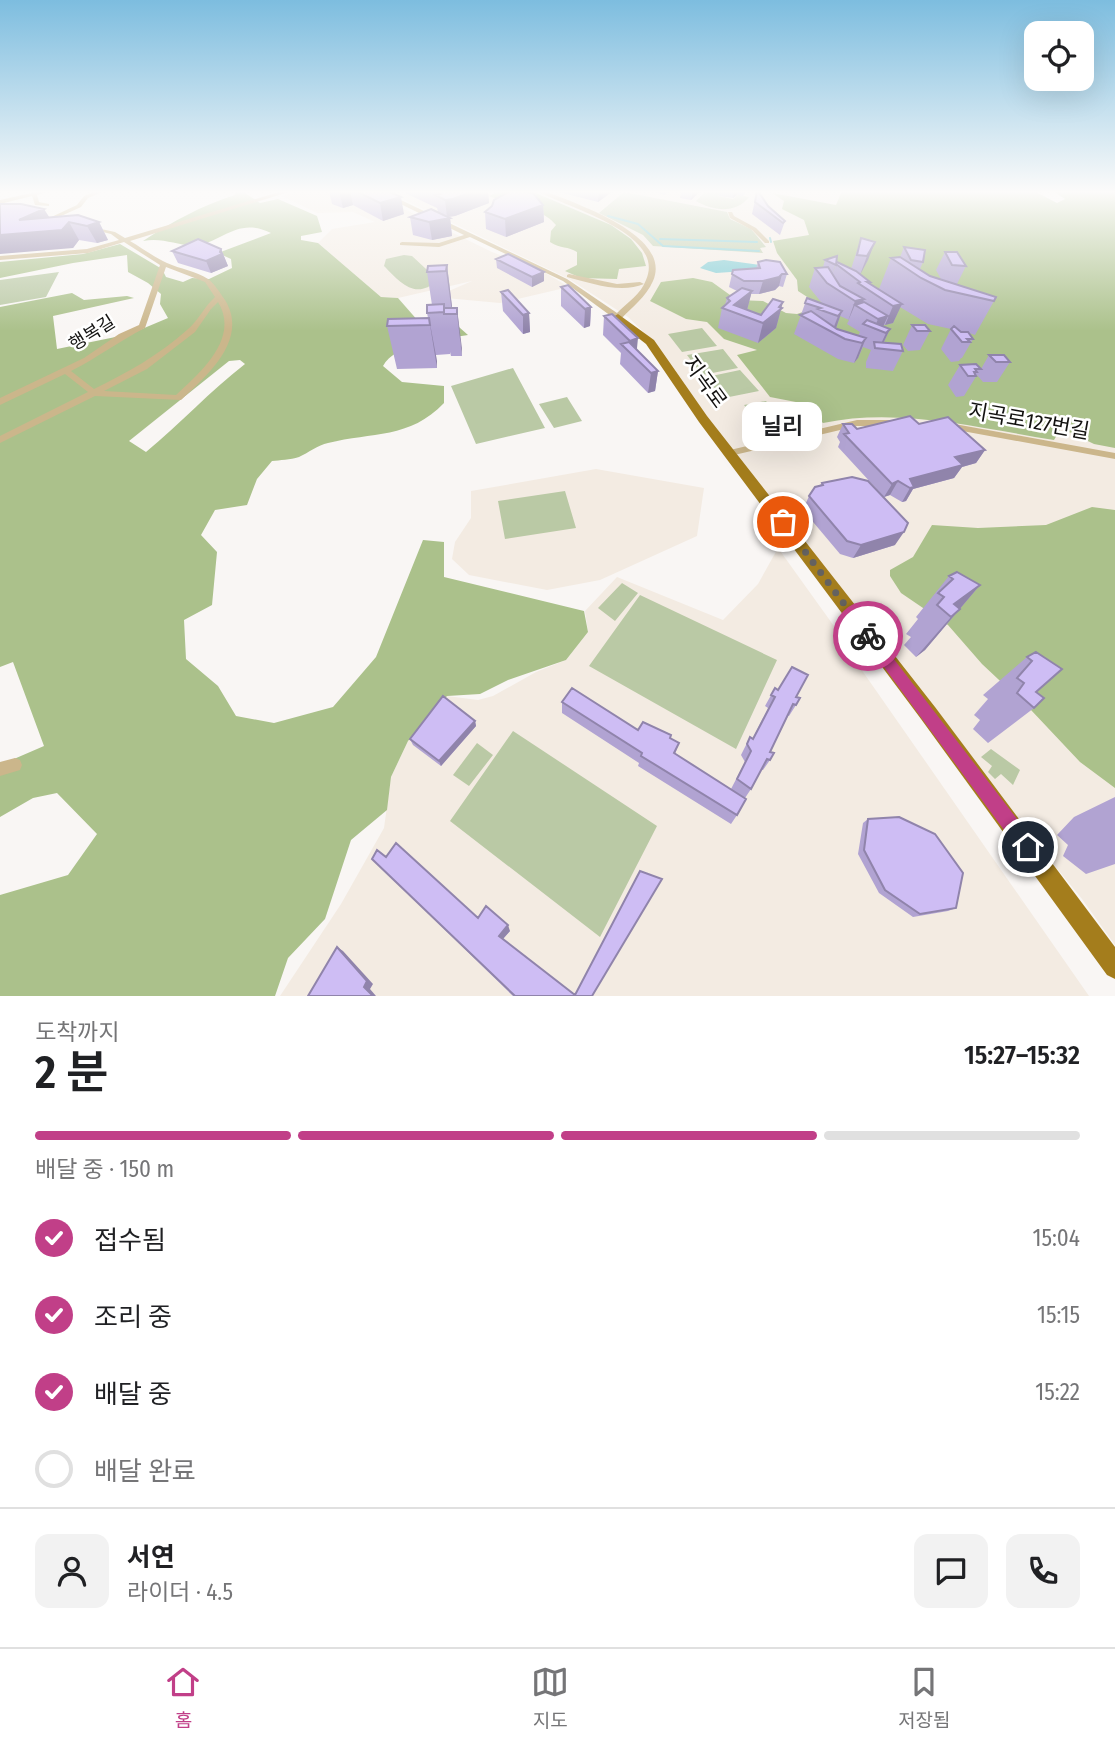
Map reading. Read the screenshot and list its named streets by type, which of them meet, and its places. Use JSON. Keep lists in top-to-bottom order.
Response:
{
  "streets": {
    "main road": ["지곡로"],
    "street": ["행복길", "지곡로127번길"]
  },
  "places": ["닐리"],
  "page": {
    "bubble": "닐리",
    "heading": ["2 분", "도착까지", "15:27–15:32"],
    "panel": ["서연", "라이더 · 4.5"],
    "bar": "배달 중 · 150 m",
    "list": [
      ["접수됨", "15:04"],
      ["조리 중", "15:15"],
      ["배달 중", "15:22"],
      "배달 완료"
    ],
    "tabs": ["홈", "지도", "저장됨"]
  }
}
